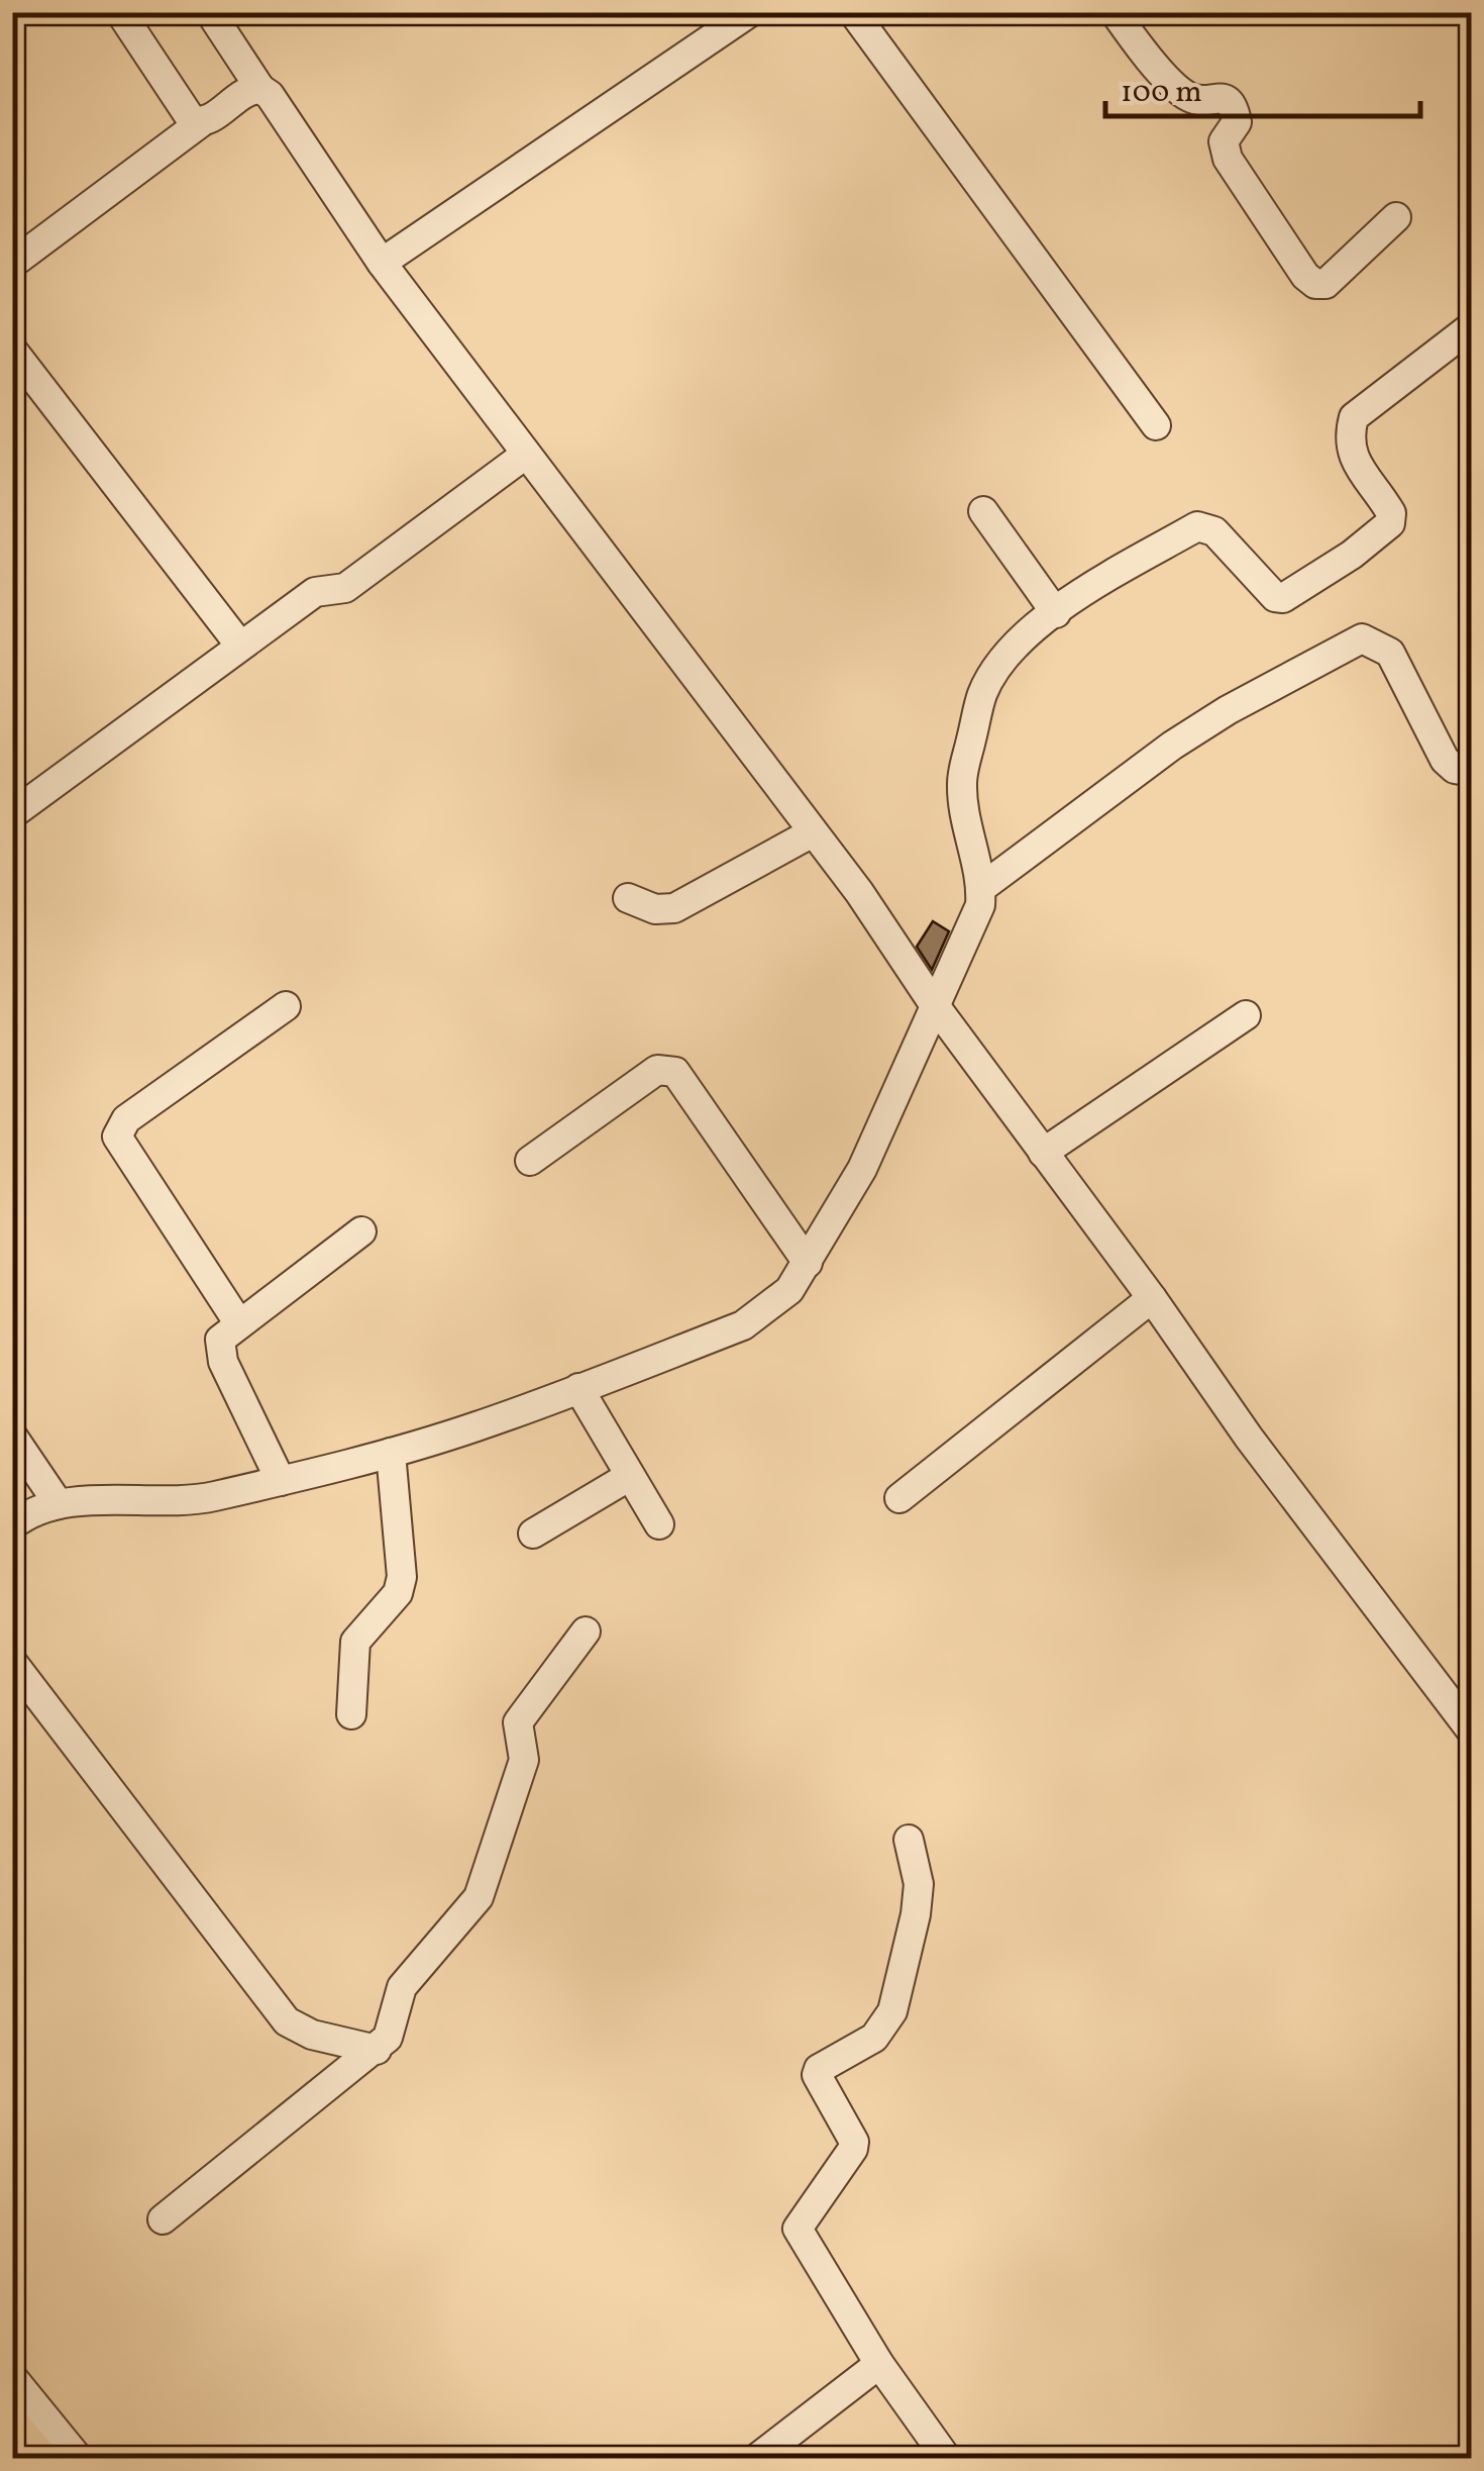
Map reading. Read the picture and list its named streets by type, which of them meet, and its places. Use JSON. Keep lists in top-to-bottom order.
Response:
{
  "scale_bar": "100 m"
}
